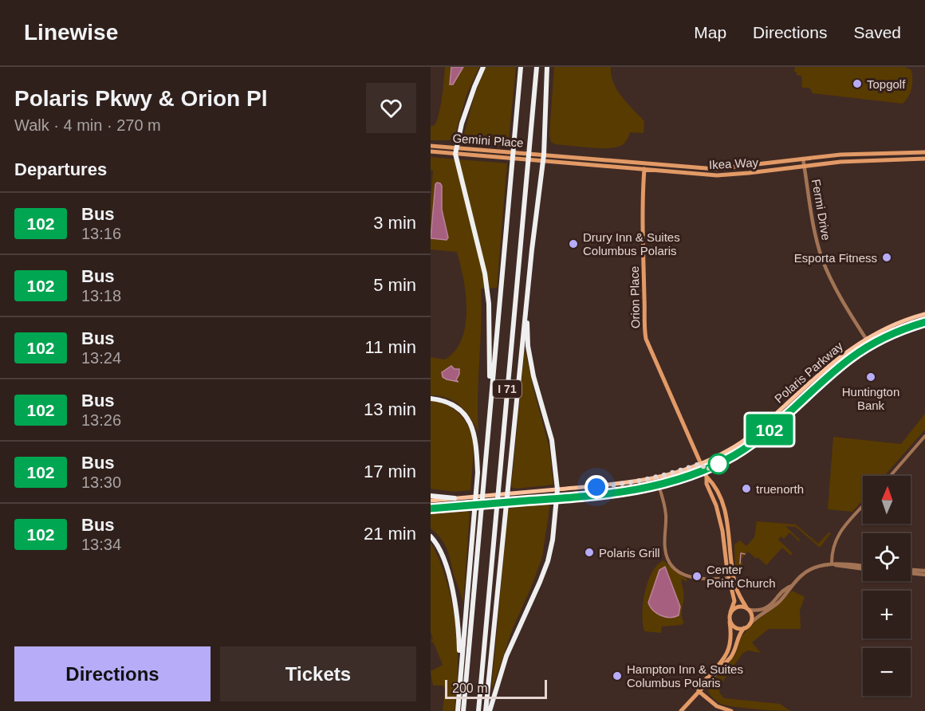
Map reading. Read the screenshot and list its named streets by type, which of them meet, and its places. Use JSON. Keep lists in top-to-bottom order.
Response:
{
  "streets": {
    "highway": ["I 71"],
    "main road": [
      "Gemini Place",
      "Ikea Way",
      "Orion Place",
      "Polaris Parkway"
    ],
    "street": ["Fermi Drive"]
  },
  "crossings": [
    ["Gemini Place", "Ikea Way"],
    ["Ikea Way", "Fermi Drive"],
    ["Ikea Way", "Orion Place"],
    ["Fermi Drive", "Polaris Parkway"],
    ["Orion Place", "Polaris Parkway"]
  ],
  "places": [
    "Topgolf",
    "Drury Inn & Suites Columbus Polaris",
    "Esporta Fitness",
    "Huntington Bank",
    "truenorth",
    "Polaris Grill",
    "Center Point Church",
    "Hampton Inn & Suites Columbus Polaris"
  ],
  "lines": ["bus line 102"],
  "scale_bar": "200 m",
  "north": "top",
  "page": {
    "header": "Linewise",
    "nav": ["Map", "Directions", "Saved"],
    "heading": [
      ["Polaris Pkwy & Orion Pl", "Walk · 4 min · 270 m"],
      "Departures"
    ],
    "on_map": "102",
    "list": [
      {
        "mark": "102",
        "name": "Bus",
        "note": "13:16",
        "value": "3 min"
      },
      {
        "mark": "102",
        "name": "Bus",
        "note": "13:18",
        "value": "5 min"
      },
      {
        "mark": "102",
        "name": "Bus",
        "note": "13:24",
        "value": "11 min"
      },
      {
        "mark": "102",
        "name": "Bus",
        "note": "13:26",
        "value": "13 min"
      },
      {
        "mark": "102",
        "name": "Bus",
        "note": "13:30",
        "value": "17 min"
      },
      {
        "mark": "102",
        "name": "Bus",
        "note": "13:34",
        "value": "21 min"
      }
    ],
    "map_buttons": ["+", "−"],
    "buttons": ["Directions", "Tickets"],
    "scale": "200 m"
  }
}
